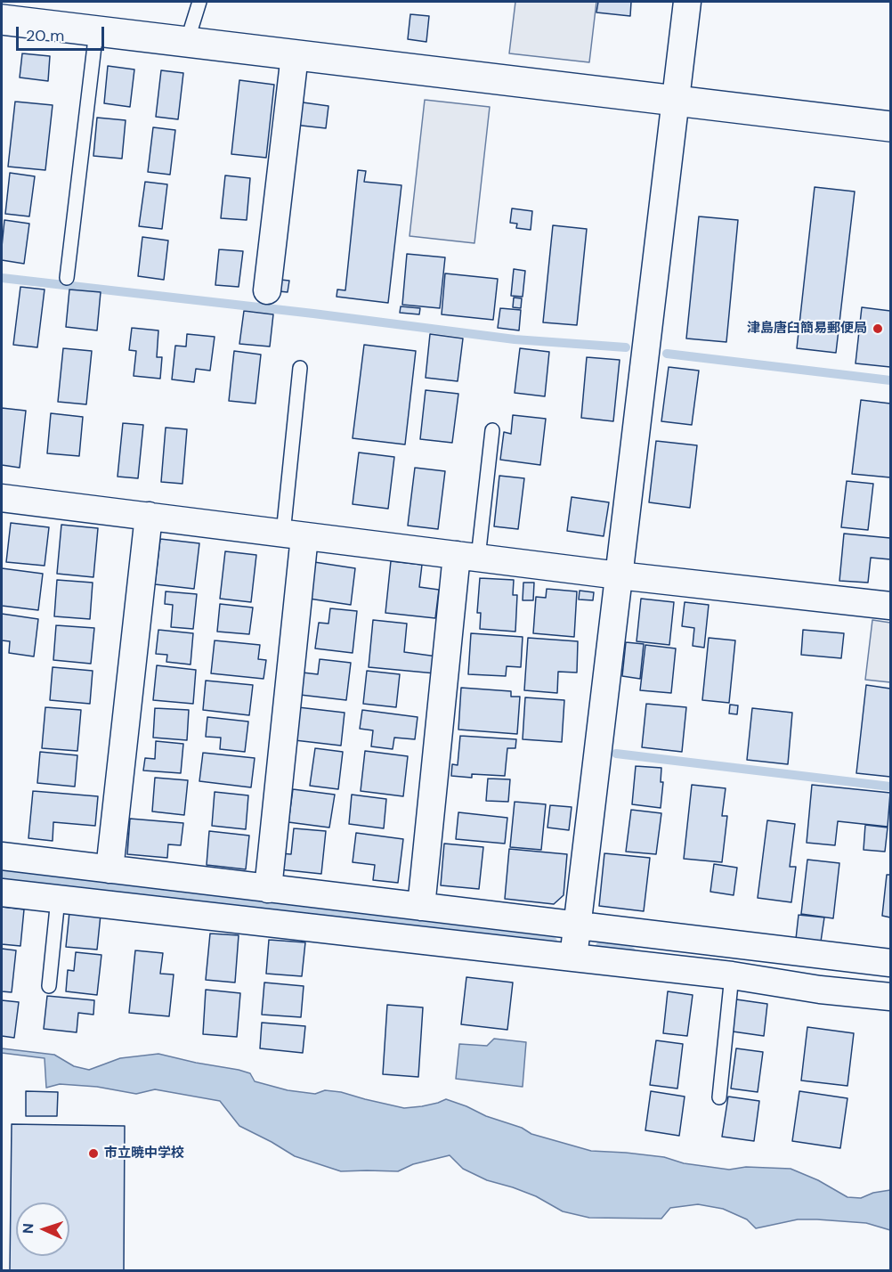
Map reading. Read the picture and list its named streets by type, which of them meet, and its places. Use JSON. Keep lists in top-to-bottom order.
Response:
{
  "places": ["津島唐臼簡易郵便局", "市立暁中学校"],
  "scale_bar": "20 m",
  "north": "left"
}
